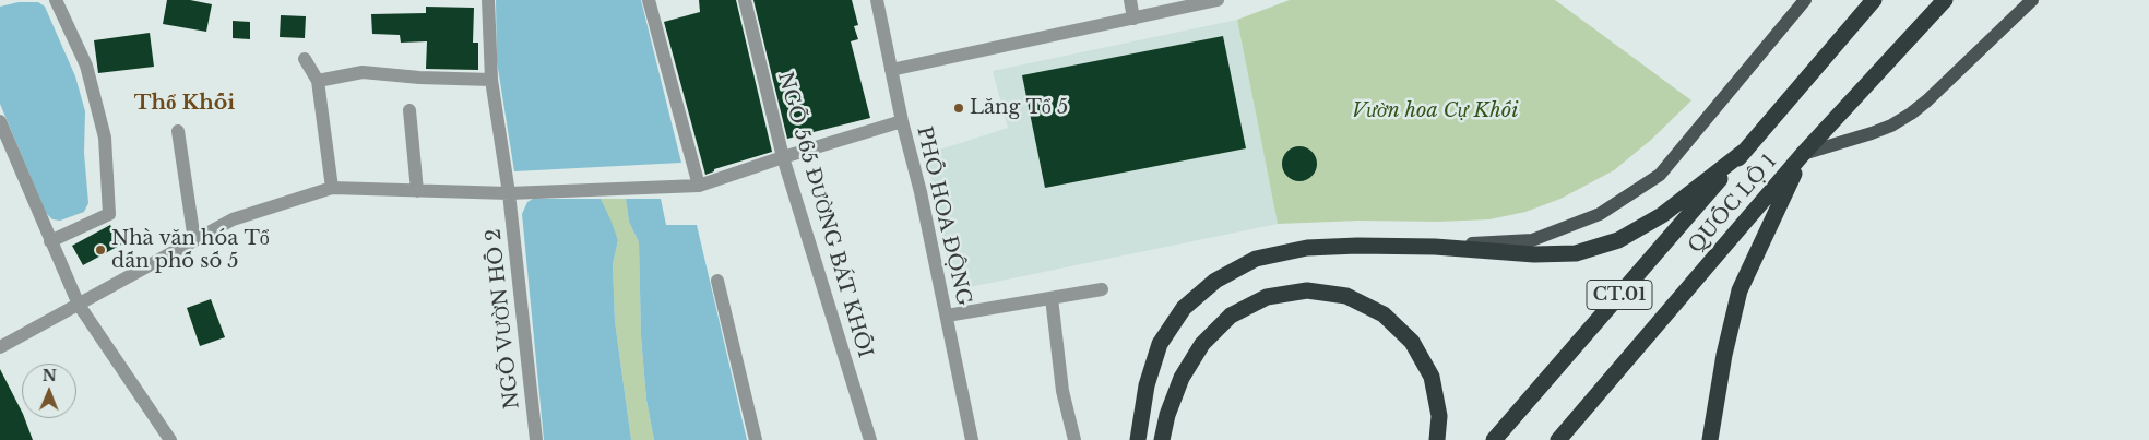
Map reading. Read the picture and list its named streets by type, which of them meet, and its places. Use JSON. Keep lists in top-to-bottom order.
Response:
{
  "streets": {
    "highway": ["QUỐC LỘ 1", "CT.01"],
    "street": ["NGÕ 565 ĐƯỜNG BÁT KHỐI", "PHỐ HOA ĐỘNG", "NGÕ VƯỜN HỒ 2"]
  },
  "districts": ["Thổ Khối"],
  "parks": ["Vườn hoa Cự Khối"],
  "places": ["Lăng Tổ 5", "Nhà văn hóa Tổ dấn phố số 5"],
  "north": "top"
}
